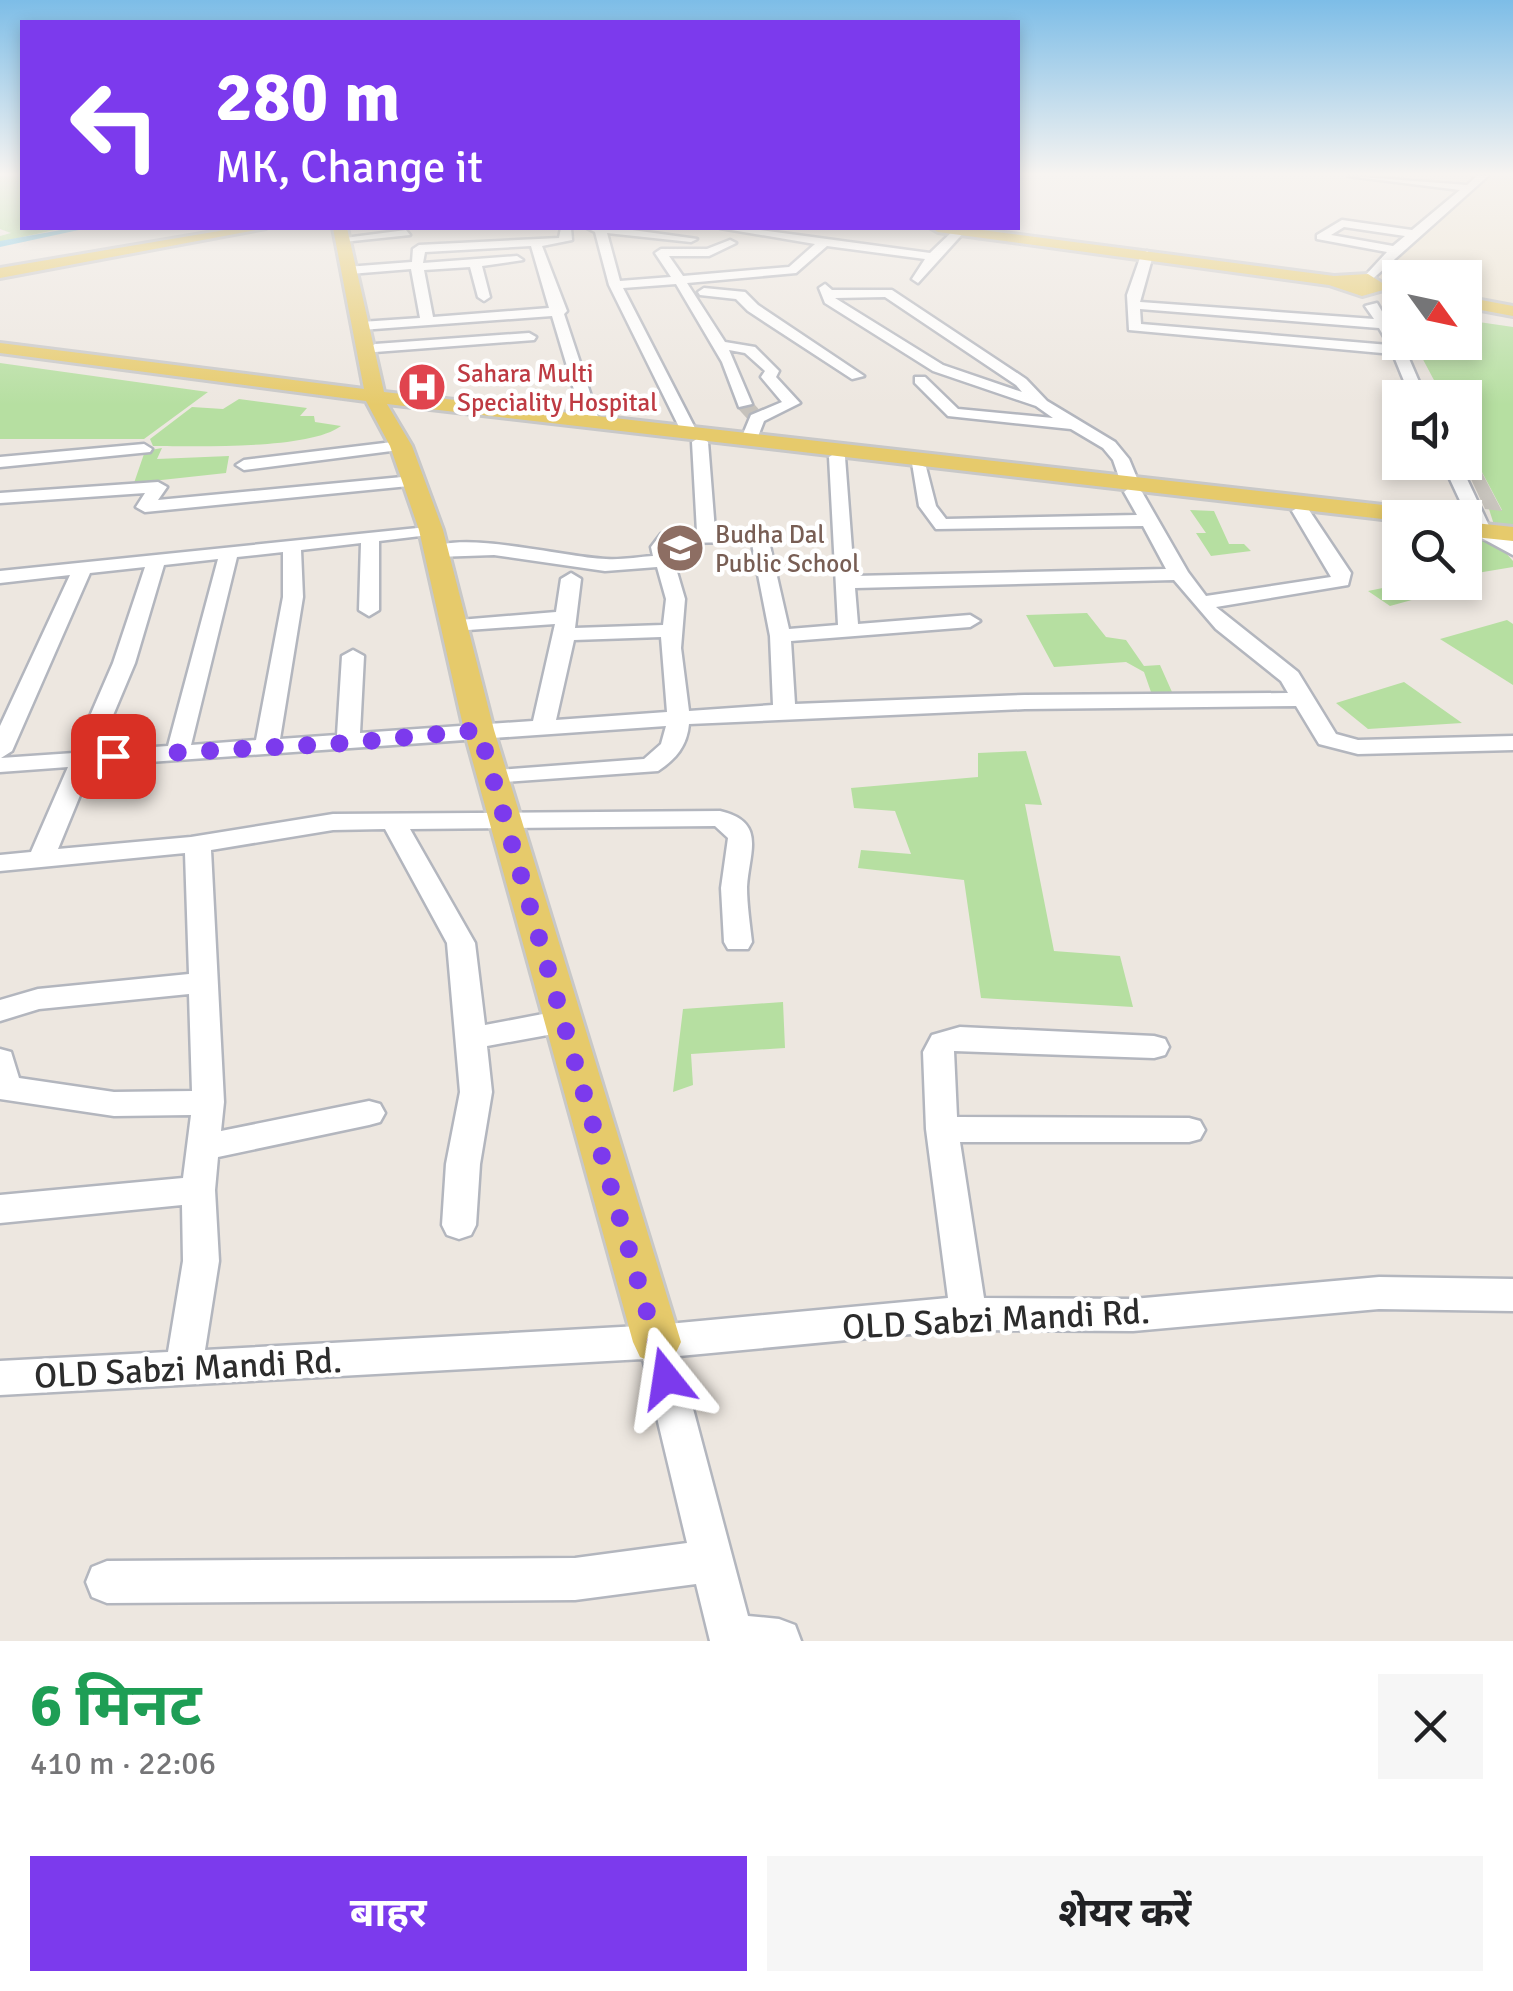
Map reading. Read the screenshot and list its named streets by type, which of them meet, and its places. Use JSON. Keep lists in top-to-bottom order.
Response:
{
  "streets": {
    "street": ["OLD Sabzi Mandi Rd."]
  },
  "places": {
    "hospital": ["Sahara Multi Speciality Hospital"],
    "school or university": ["Budha Dal Public School"]
  },
  "north": "bottom right",
  "page": {
    "turn": ["280 m", "MK, Change it"],
    "heading": ["6 मिनट", "410 m · 22:06"],
    "buttons": ["बाहर", "शेयर करें"]
  }
}
